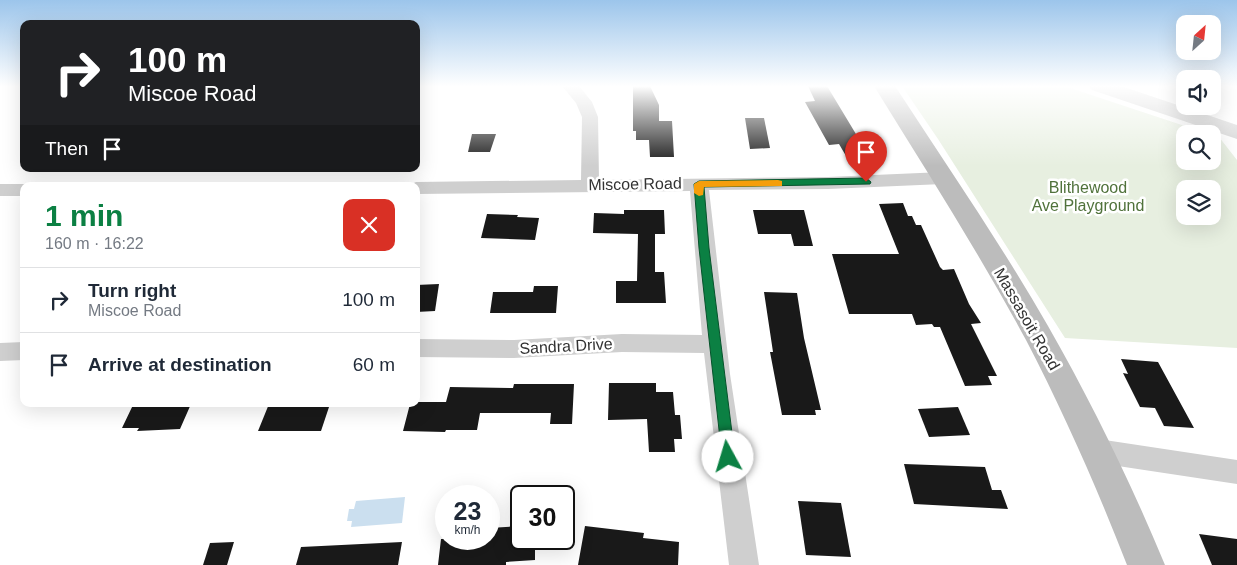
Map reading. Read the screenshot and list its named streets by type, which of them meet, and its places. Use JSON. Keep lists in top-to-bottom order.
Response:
{
  "streets": {
    "main road": ["Massasoit Road"],
    "street": ["Miscoe Road", "Sandra Drive"]
  },
  "crossings": [
    ["Miscoe Road", "Massasoit Road"]
  ],
  "parks": ["Blithewood Ave Playground"],
  "north": "top right",
  "page": {
    "turn": ["100 m", "Miscoe Road"],
    "then": "Then",
    "heading": ["1 min", "160 m · 16:22"],
    "list": [
      {
        "name": "Turn right",
        "note": "Miscoe Road",
        "value": "100 m"
      },
      {
        "name": "Arrive at destination",
        "value": "60 m"
      }
    ],
    "speed": "23 km/h",
    "limit": "30"
  }
}
